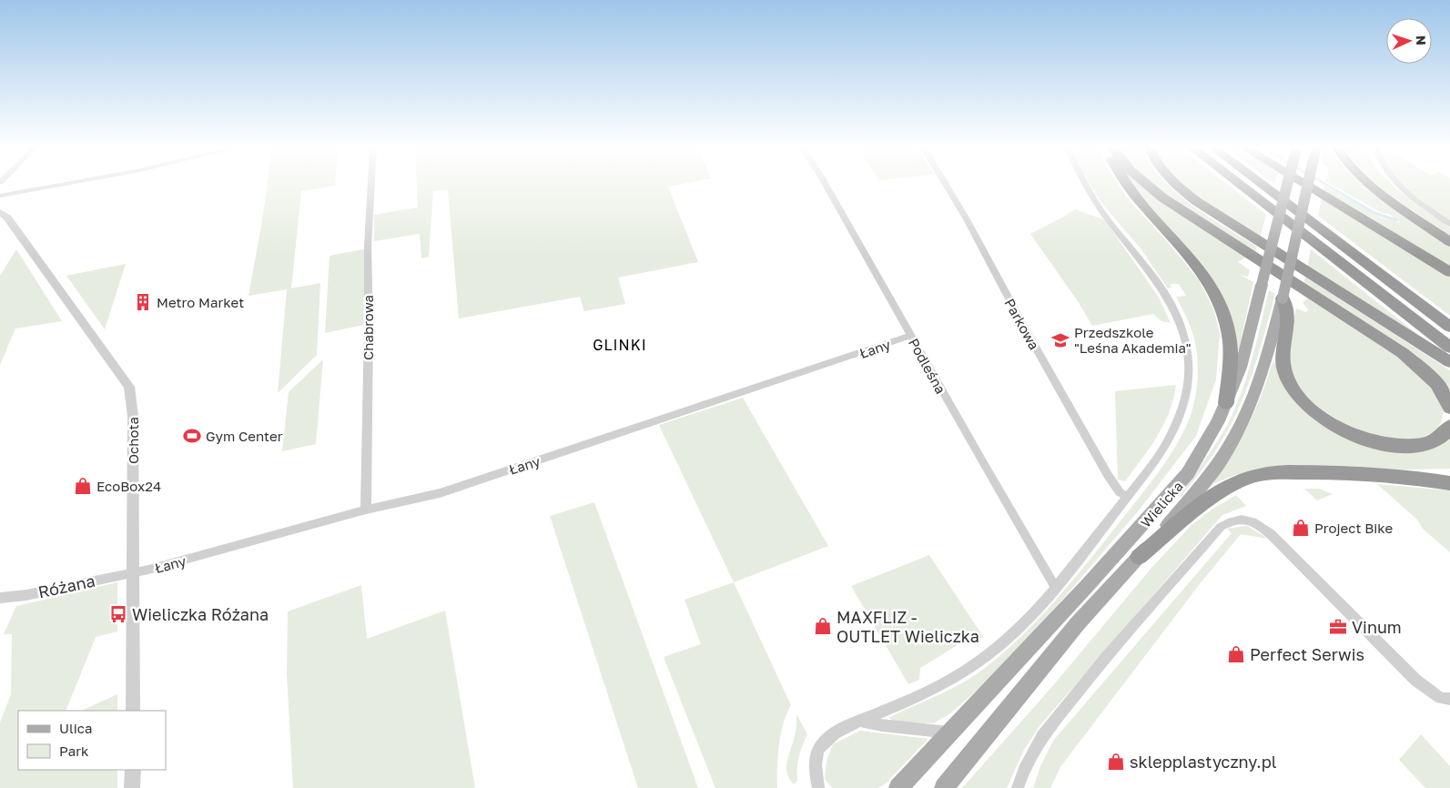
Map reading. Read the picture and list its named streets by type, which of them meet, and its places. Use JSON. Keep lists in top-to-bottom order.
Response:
{
  "streets": {
    "main road": ["Wielicka"],
    "street": [
      "Parkowa",
      "Chabrowa",
      "Łany",
      "Podleśna",
      "Ochota",
      "Różana"
    ]
  },
  "crossings": [
    ["Chabrowa", "Łany"],
    ["Łany", "Podleśna"],
    ["Łany", "Ochota"],
    ["Łany", "Różana"],
    ["Ochota", "Różana"]
  ],
  "districts": ["GLINKI"],
  "places": {
    "building": ["Metro Market"],
    "school or university": ["Przedszkole \"Leśna Akademia\""],
    "sports": ["Gym Center"],
    "shop": [
      "EcoBox24",
      "Project Bike",
      "MAXFLIZ - OUTLET Wieliczka",
      "Perfect Serwis",
      "sklepplastyczny.pl"
    ],
    "bus stop": ["Wieliczka Różana"],
    "office": ["Vinum"]
  },
  "legend": ["Ulica", "Park"],
  "north": "right"
}
